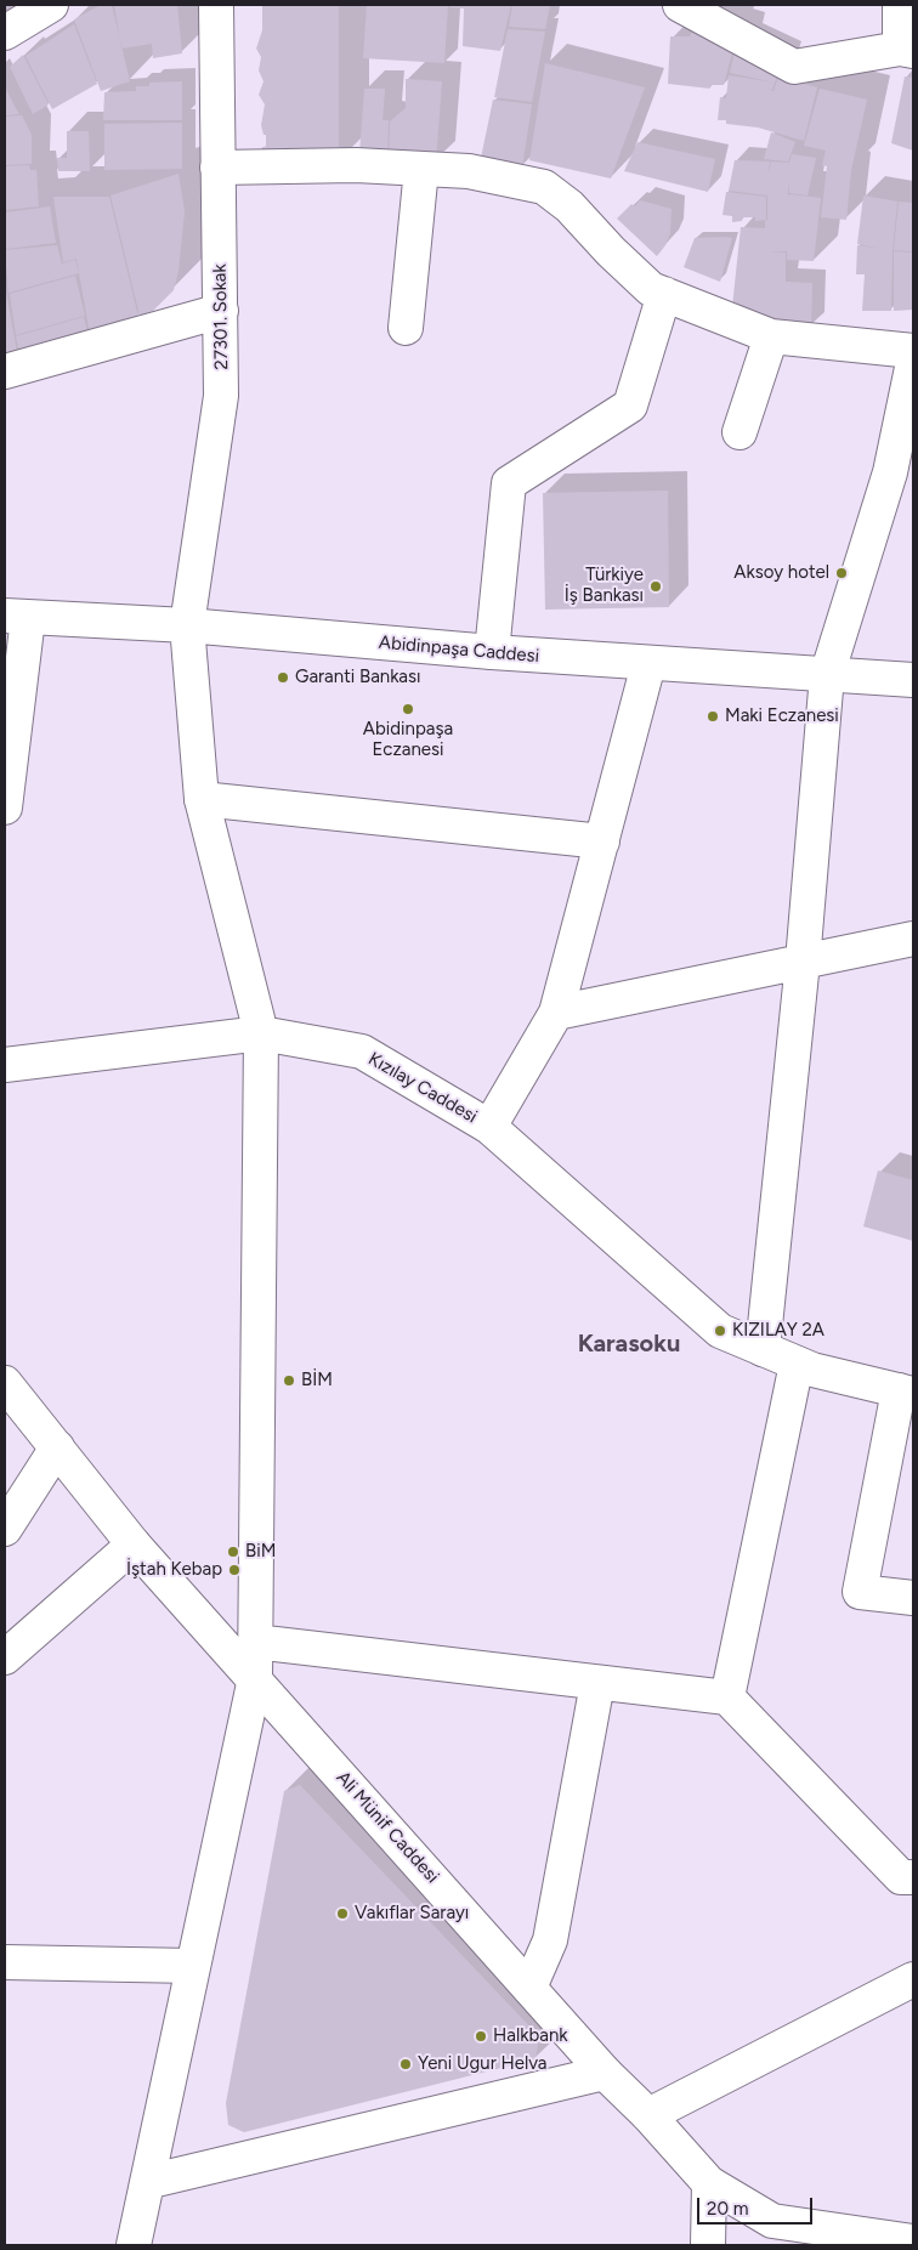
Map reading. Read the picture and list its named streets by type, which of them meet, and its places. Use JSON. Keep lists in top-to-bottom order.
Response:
{
  "streets": {
    "street": [
      "27301. Sokak",
      "Abidinpaşa Caddesi",
      "Kızılay Caddesi",
      "Ali Münif Caddesi"
    ]
  },
  "crossings": [
    ["27301. Sokak", "Abidinpaşa Caddesi"]
  ],
  "districts": ["Karasoku"],
  "places": [
    "Aksoy hotel",
    "Türkiye İş Bankası",
    "Garanti Bankası",
    "Abidinpaşa Eczanesi",
    "Maki Eczanesi",
    "KIZILAY 2A",
    "BİM",
    "BiM",
    "İştah Kebap",
    "Vakıflar Sarayı",
    "Halkbank",
    "Yeni Ugur Helva"
  ],
  "scale_bar": "20 m"
}
